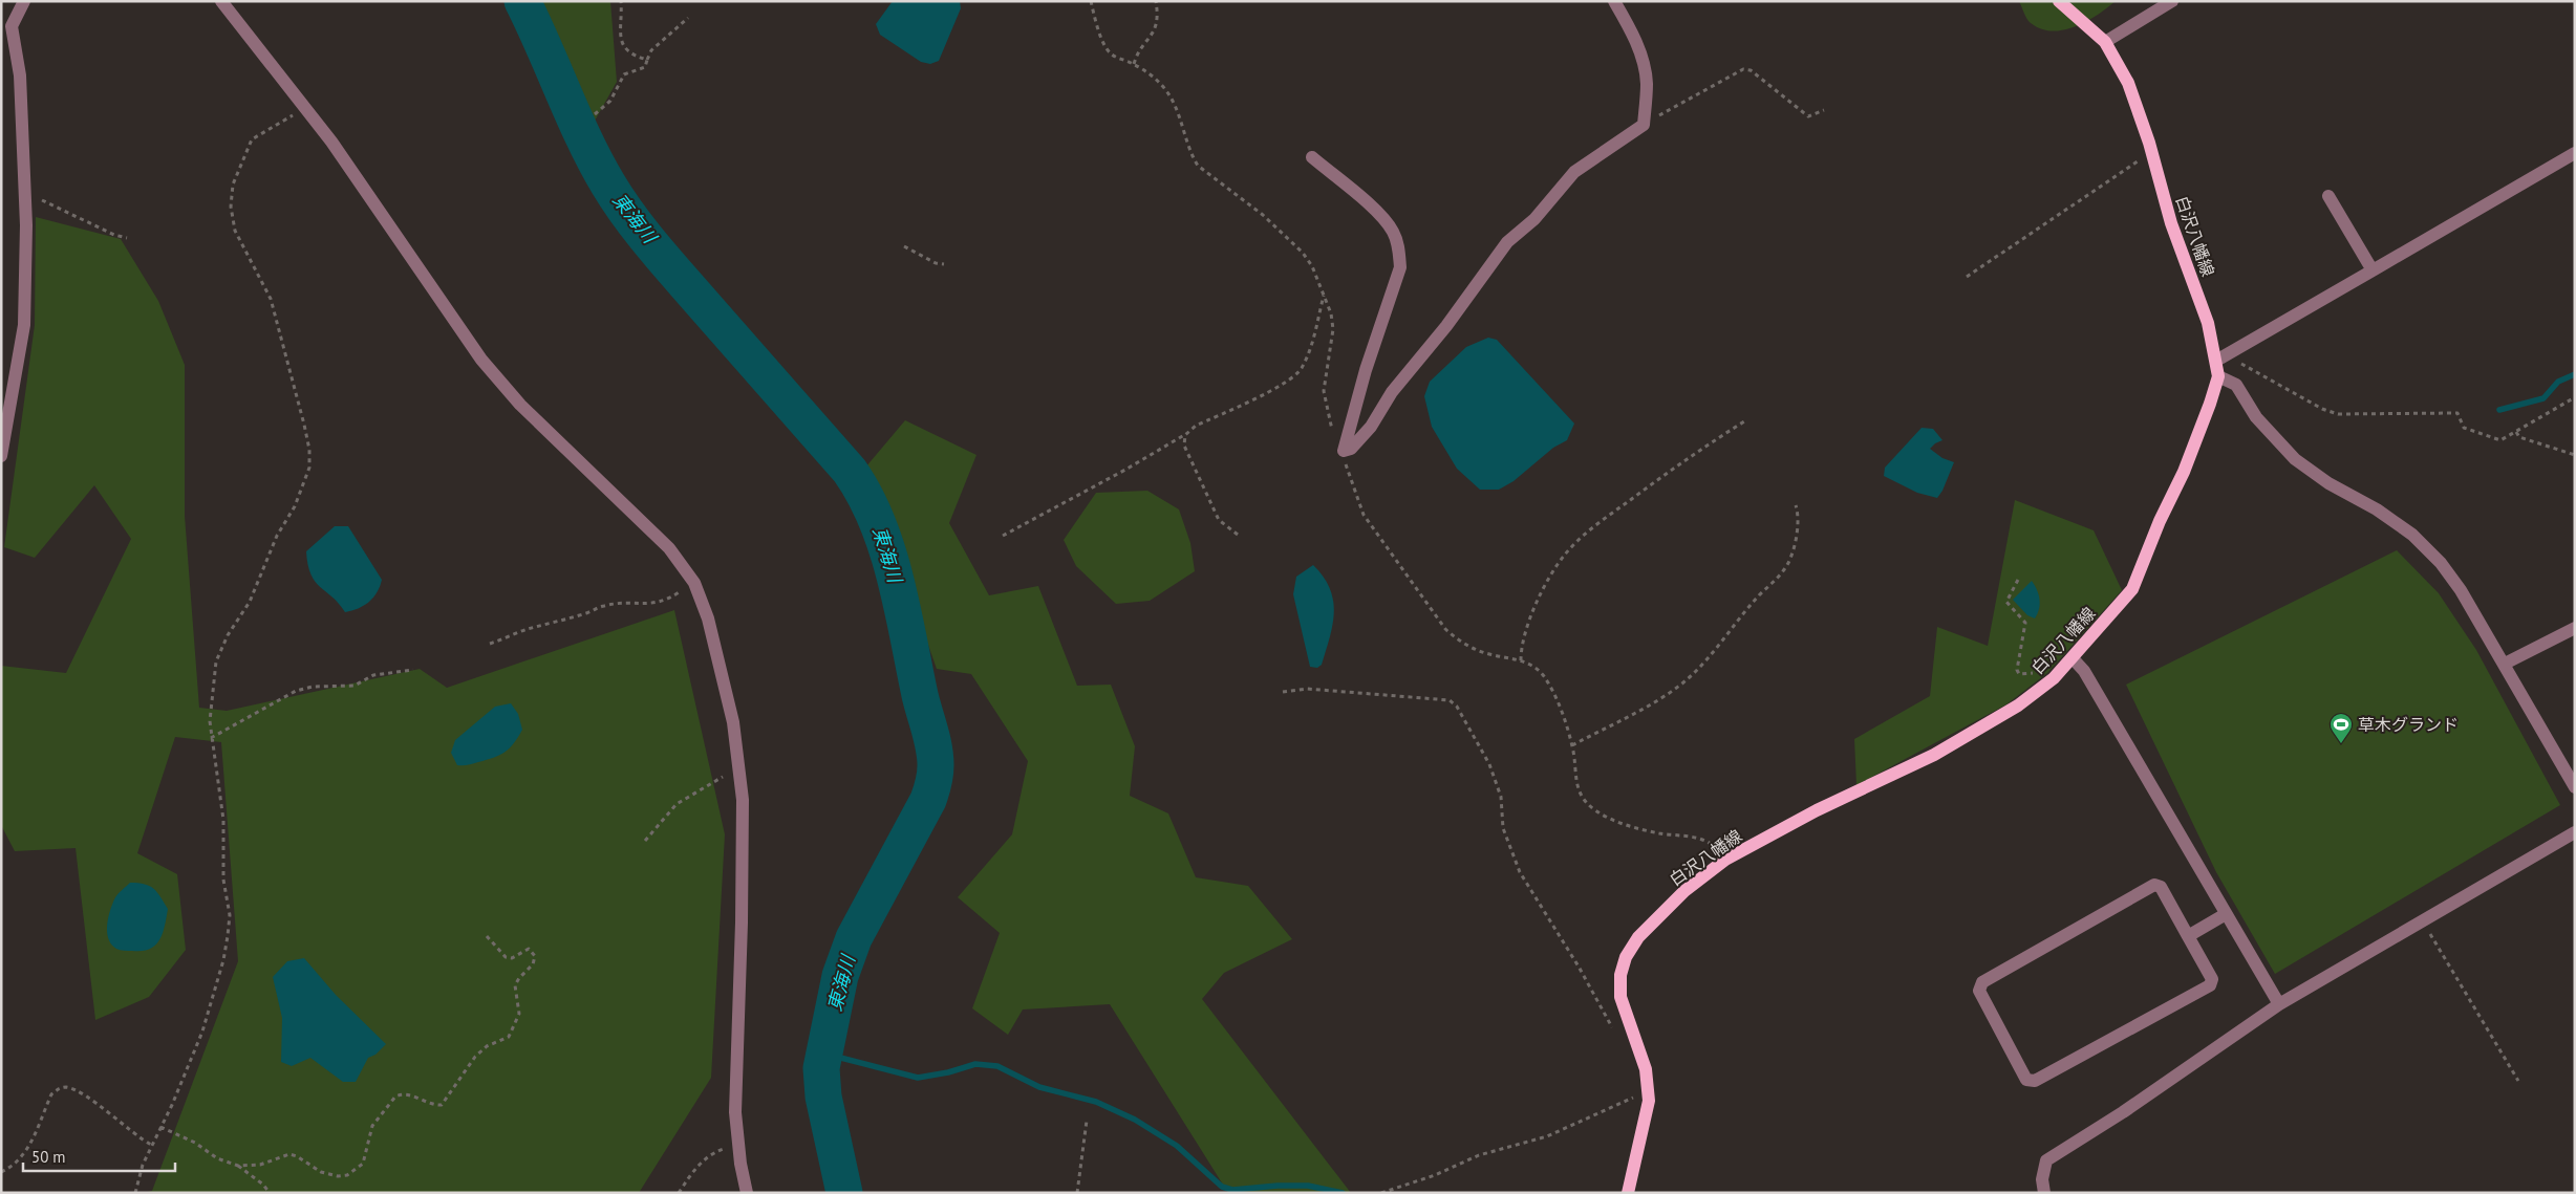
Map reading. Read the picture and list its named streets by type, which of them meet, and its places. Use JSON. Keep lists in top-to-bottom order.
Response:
{
  "streets": {
    "main road": ["白沢八幡線"]
  },
  "water": ["東海川"],
  "places": {
    "sports": ["草木グランド"]
  },
  "scale_bar": "50 m"
}
